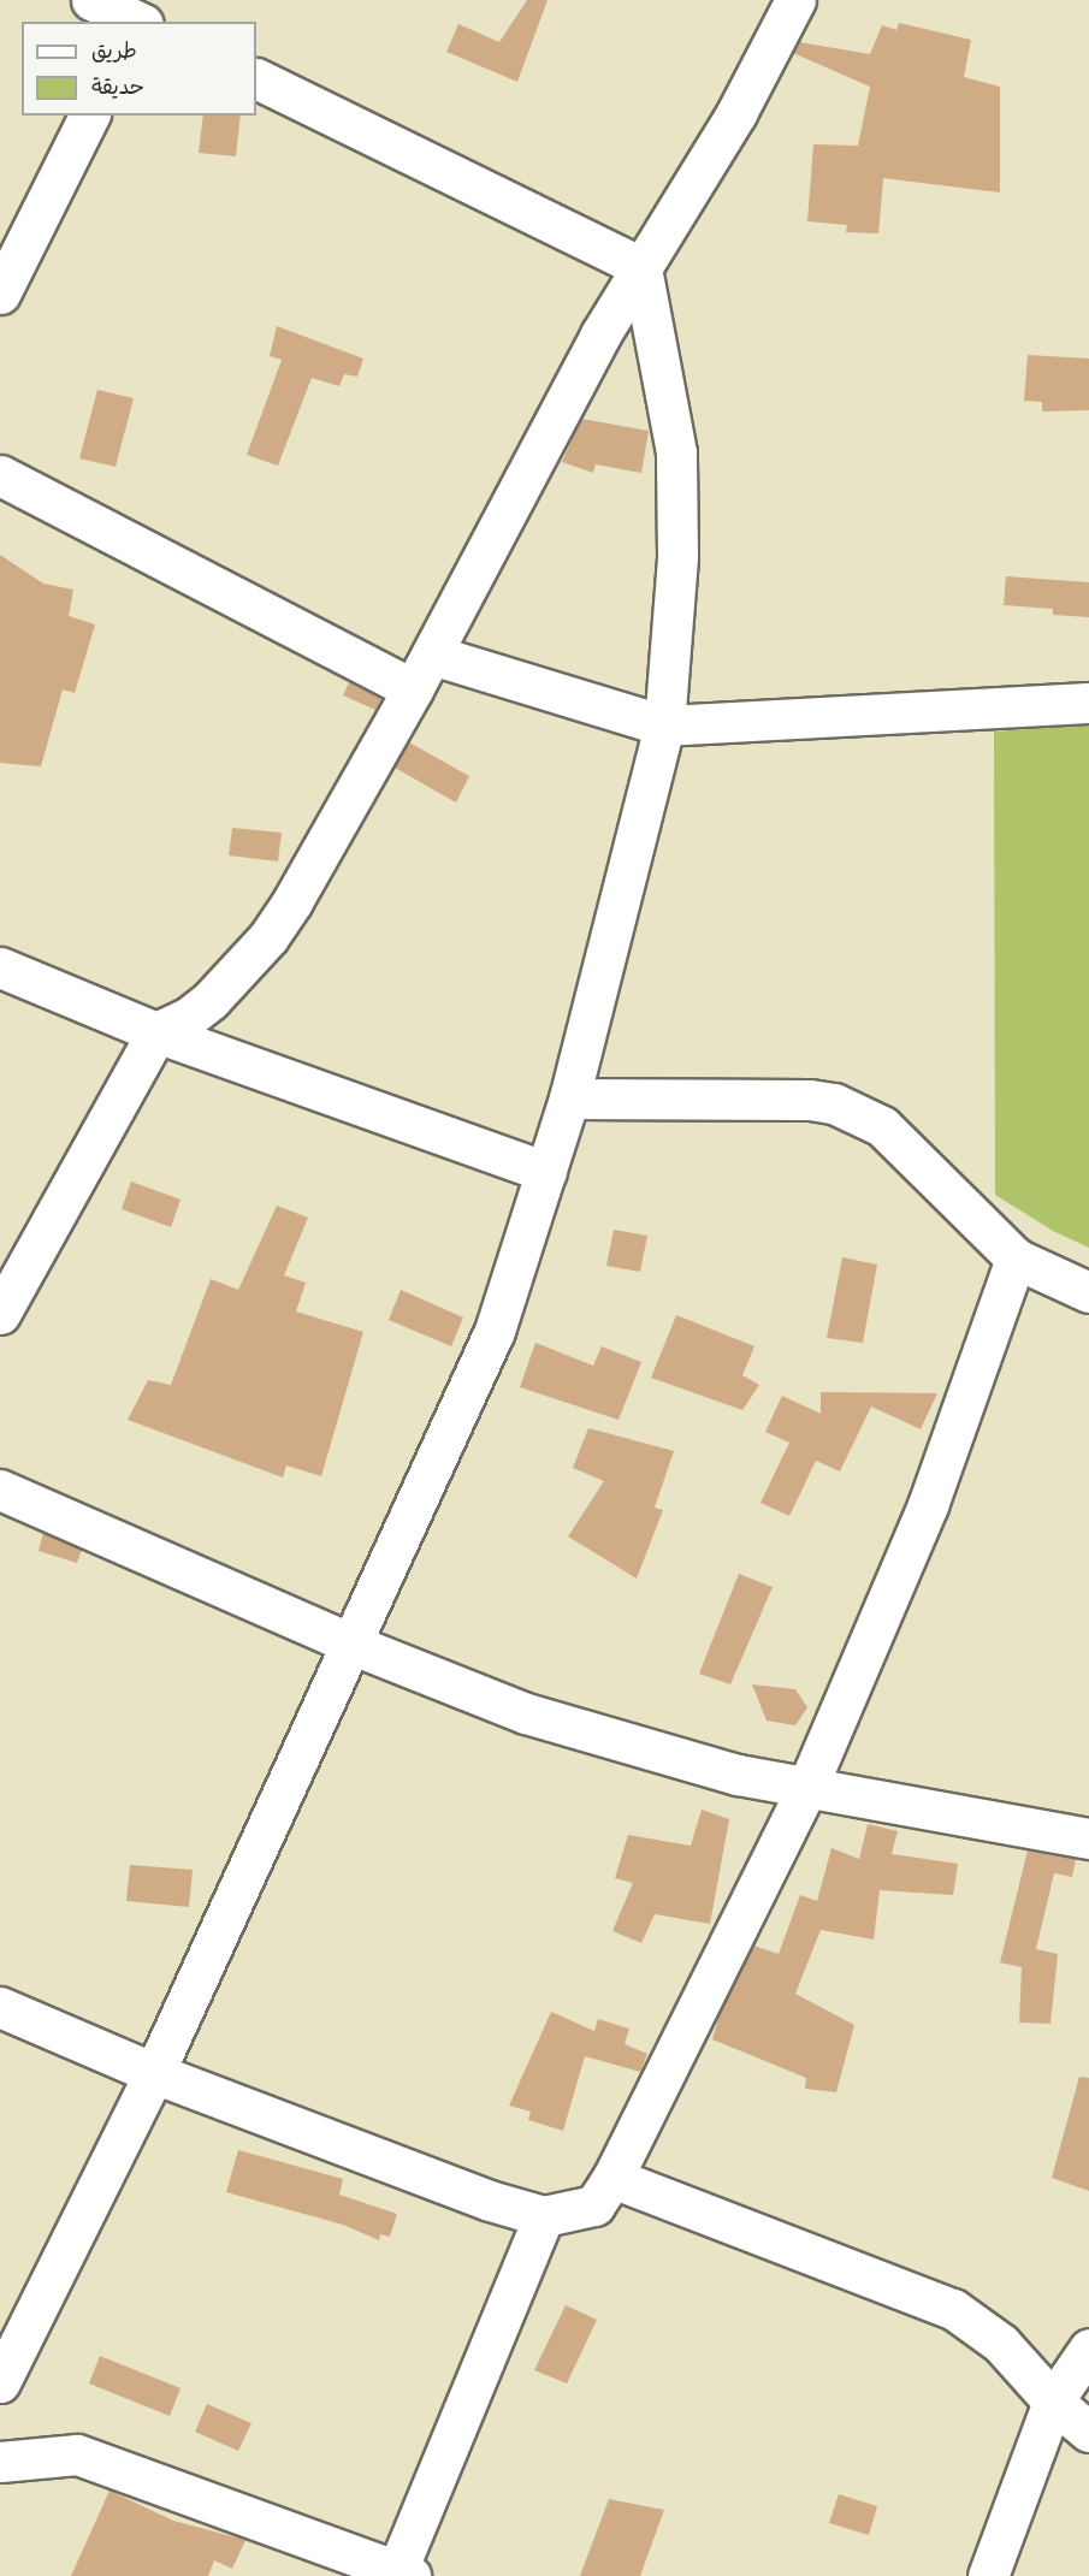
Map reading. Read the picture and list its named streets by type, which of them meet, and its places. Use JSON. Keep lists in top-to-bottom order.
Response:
{
  "legend": ["طريق", "حديقة"]
}
